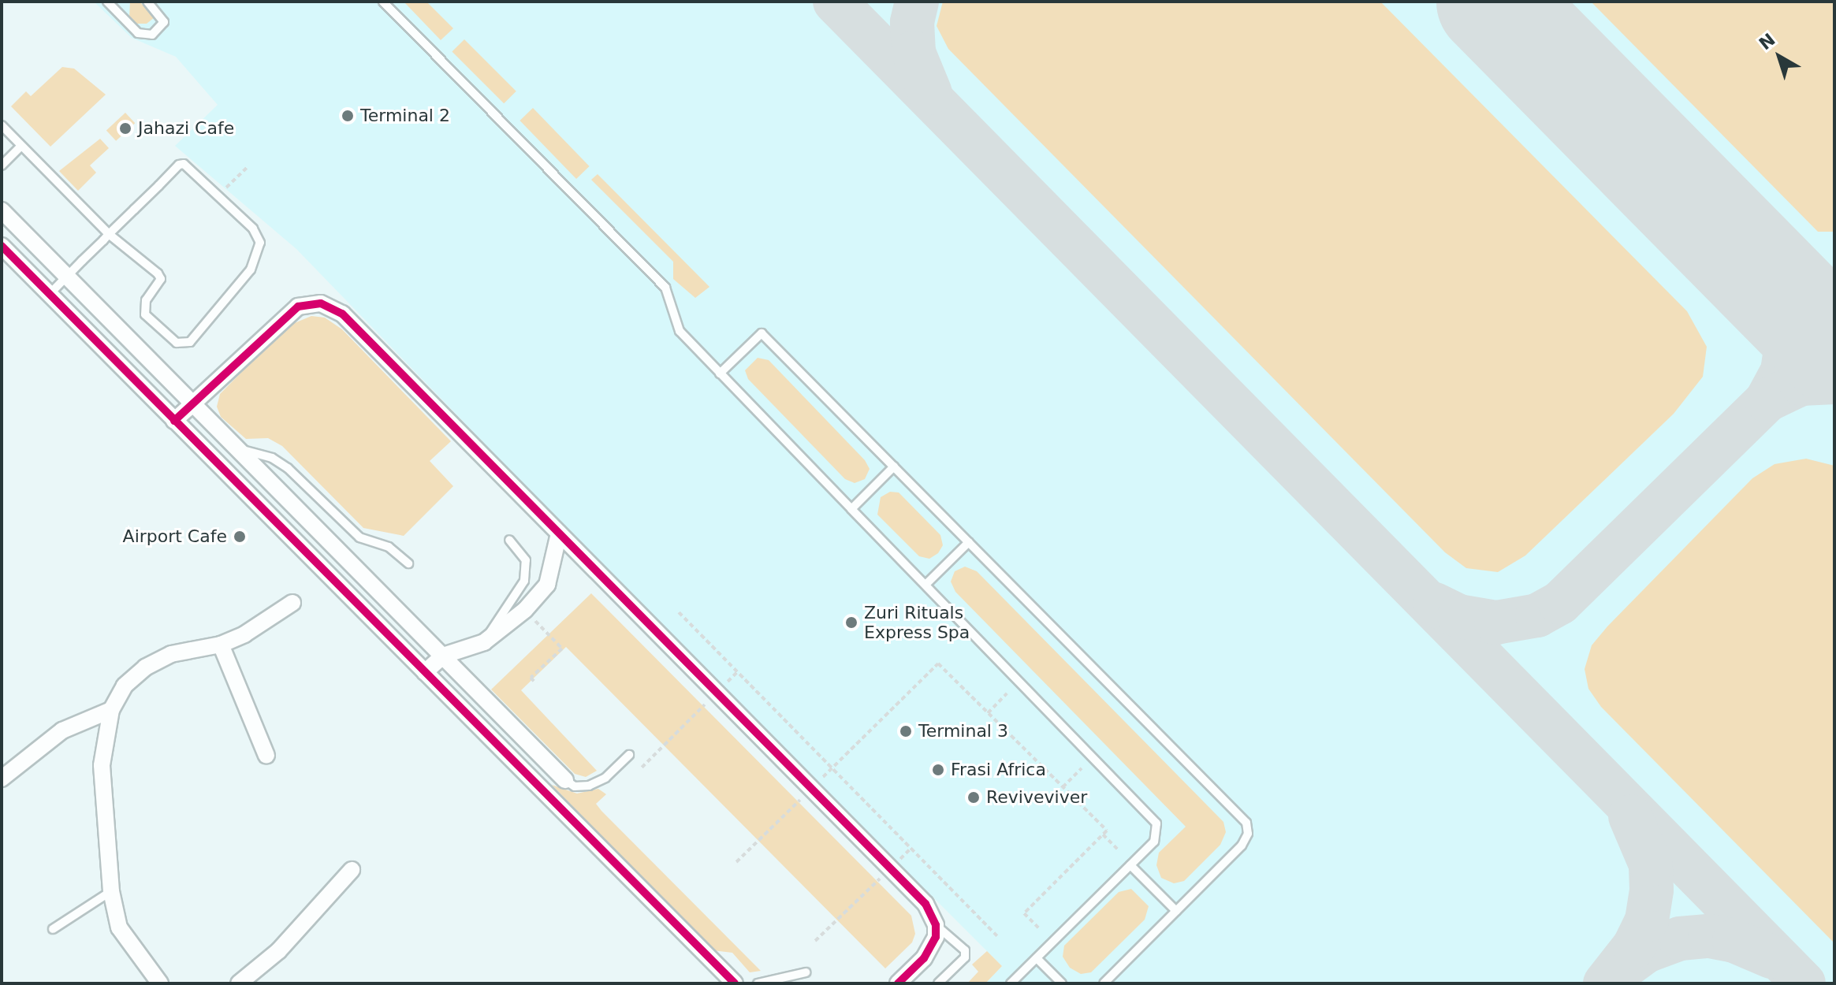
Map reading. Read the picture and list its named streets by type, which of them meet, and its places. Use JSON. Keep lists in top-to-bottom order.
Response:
{
  "places": [
    "Terminal 2",
    "Jahazi Cafe",
    "Airport Cafe",
    "Zuri Rituals Express Spa",
    "Terminal 3",
    "Frasi Africa",
    "Reviveviver"
  ],
  "north": "top left"
}
